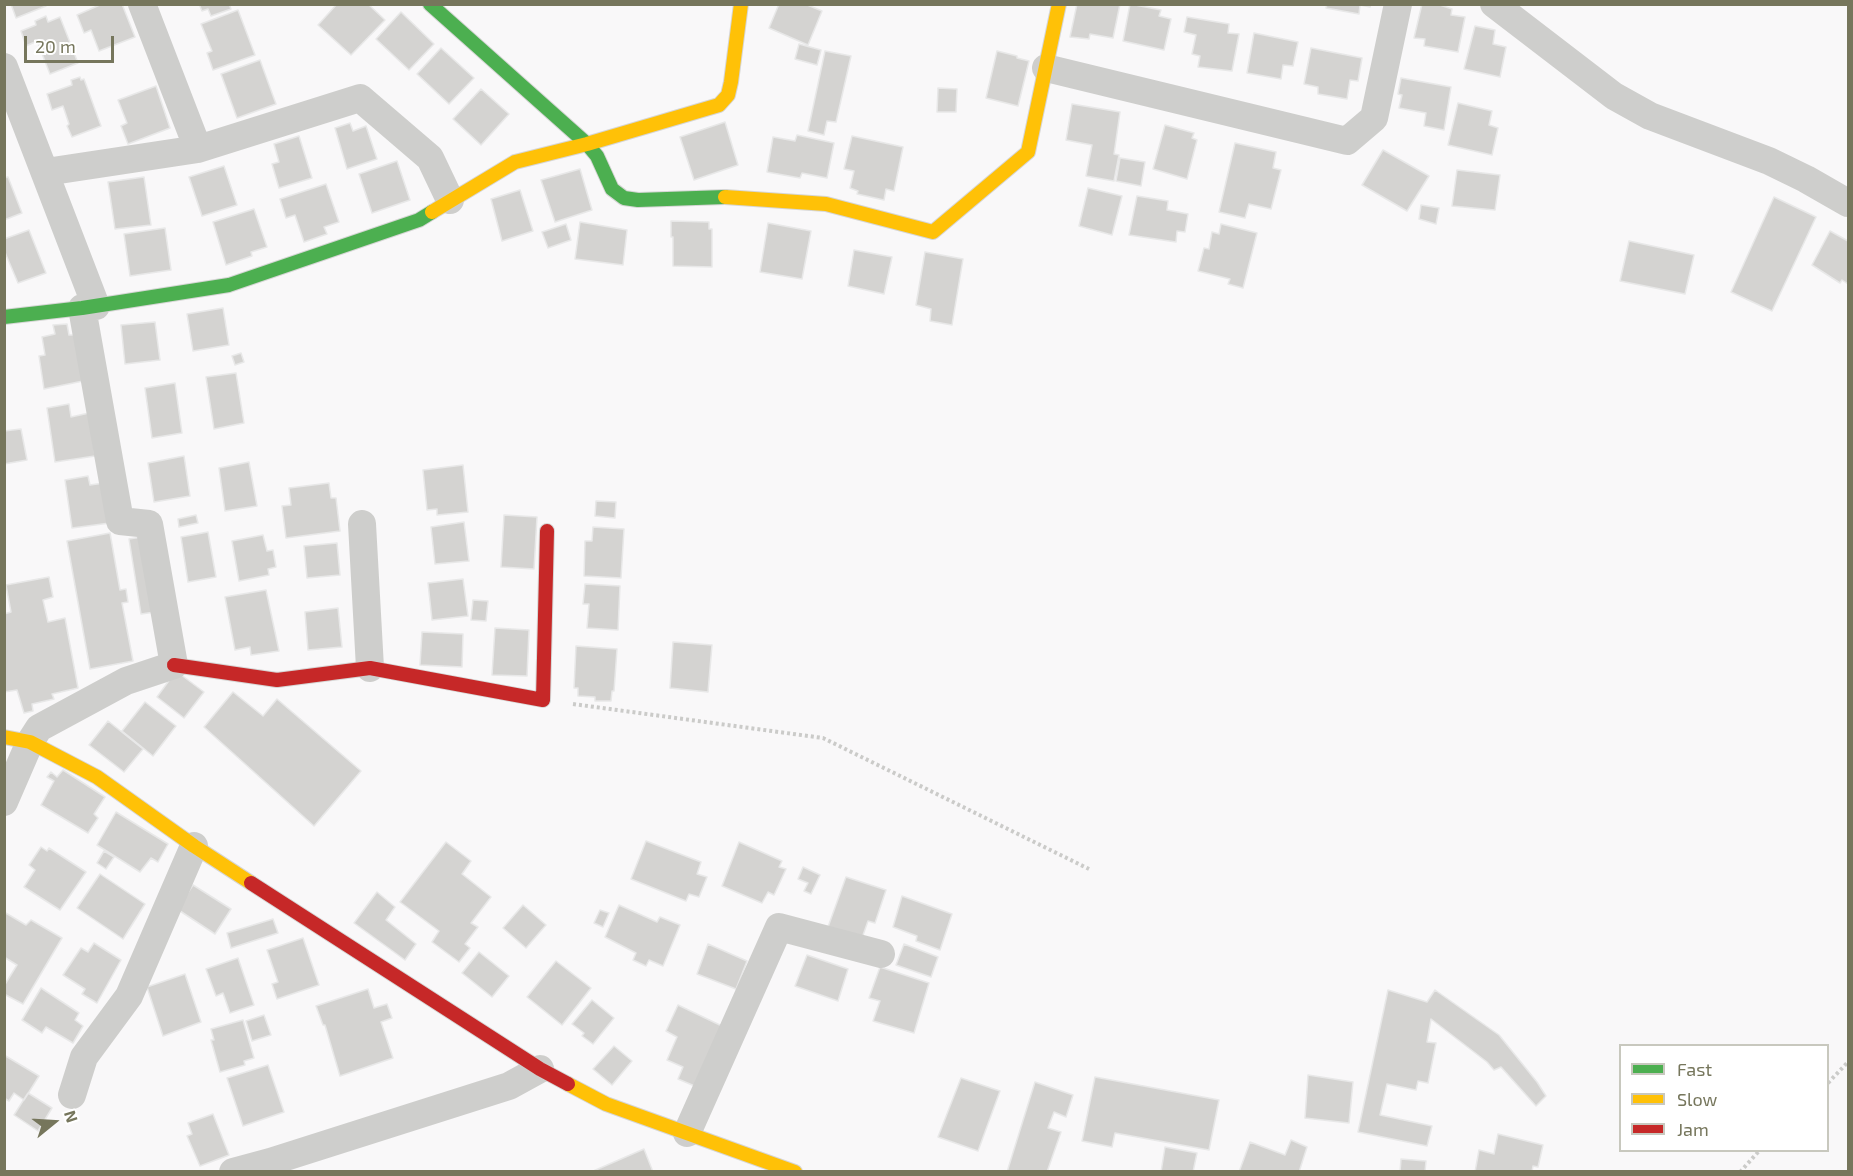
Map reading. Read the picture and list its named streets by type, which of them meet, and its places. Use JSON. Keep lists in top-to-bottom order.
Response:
{
  "legend": ["Fast", "Slow", "Jam"],
  "scale_bar": "20 m",
  "north": "right"
}
